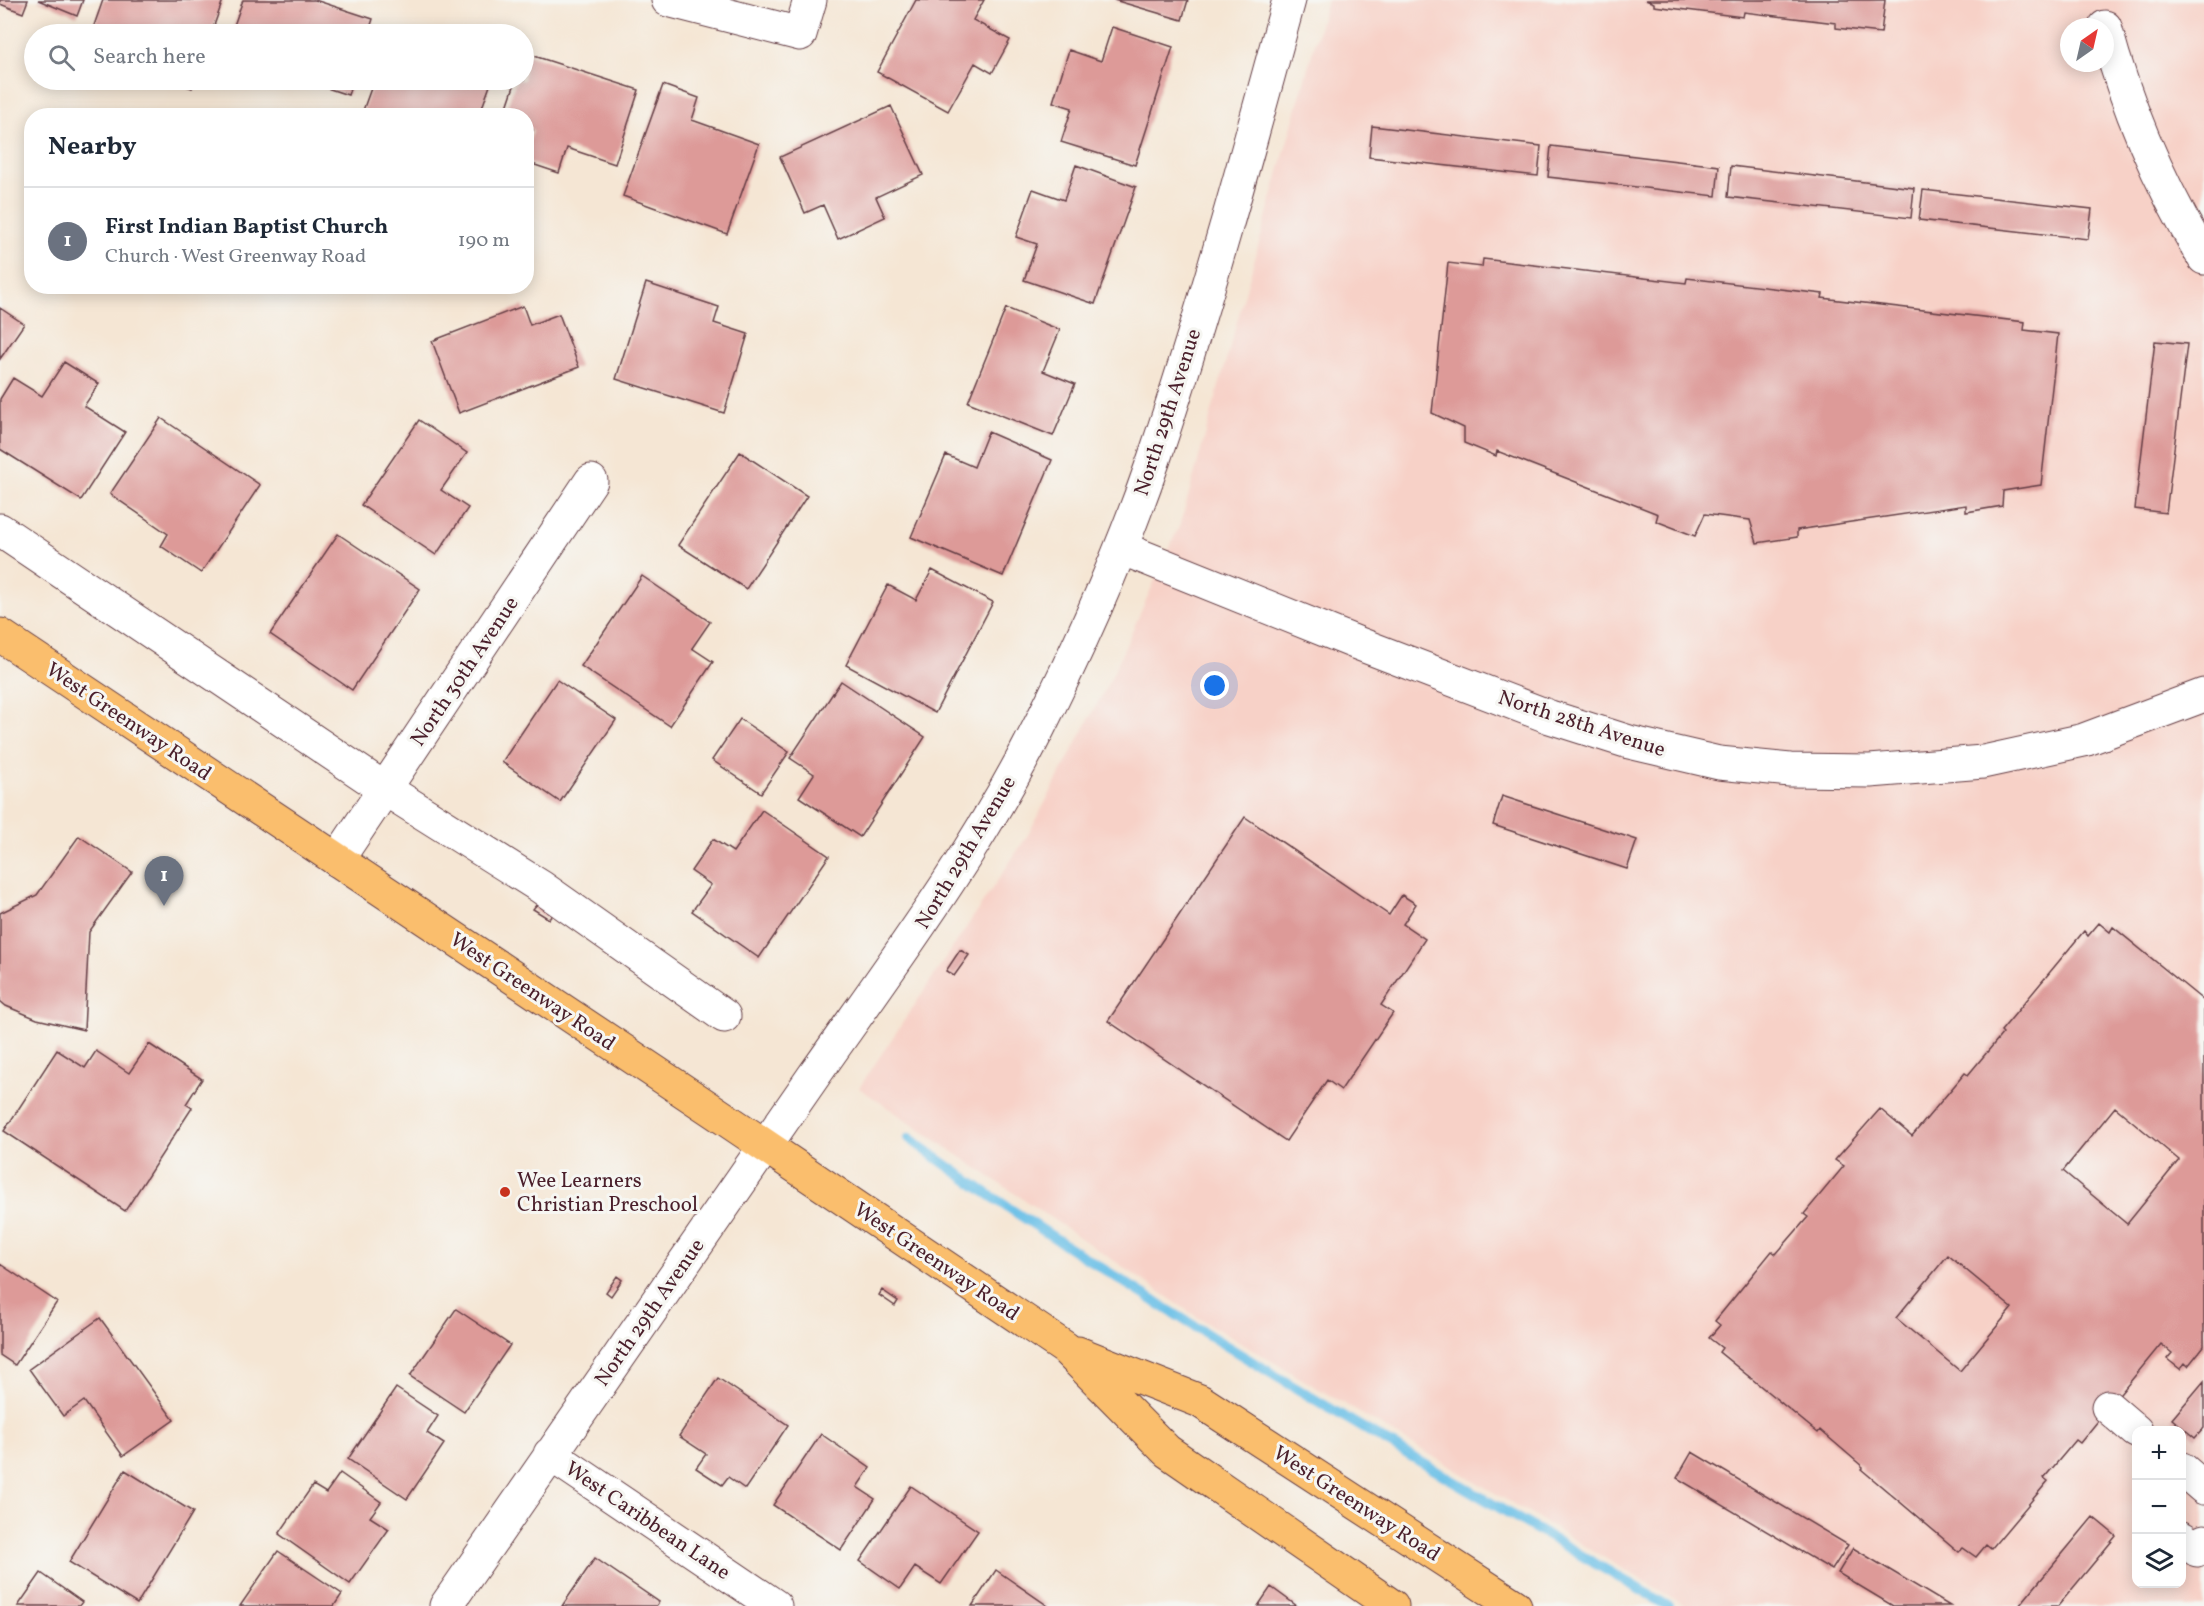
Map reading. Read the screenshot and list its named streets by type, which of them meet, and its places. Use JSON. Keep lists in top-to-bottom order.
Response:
{
  "streets": {
    "main road": ["West Greenway Road"],
    "street": [
      "North 29th Avenue",
      "North 30th Avenue",
      "North 28th Avenue",
      "West Caribbean Lane"
    ]
  },
  "crossings": [
    ["North 29th Avenue", "West Greenway Road"],
    ["North 29th Avenue", "North 28th Avenue"],
    ["North 29th Avenue", "West Caribbean Lane"],
    ["North 30th Avenue", "West Greenway Road"]
  ],
  "places": ["Wee Learners Christian Preschool"],
  "north": "top right",
  "page": {
    "search": "Search here",
    "heading": "Nearby",
    "list": [
      {
        "mark": "1",
        "name": "First Indian Baptist Church",
        "note": "Church · West Greenway Road",
        "value": "190 m"
      }
    ],
    "pins": "1",
    "map_buttons": ["+", "−"]
  }
}
